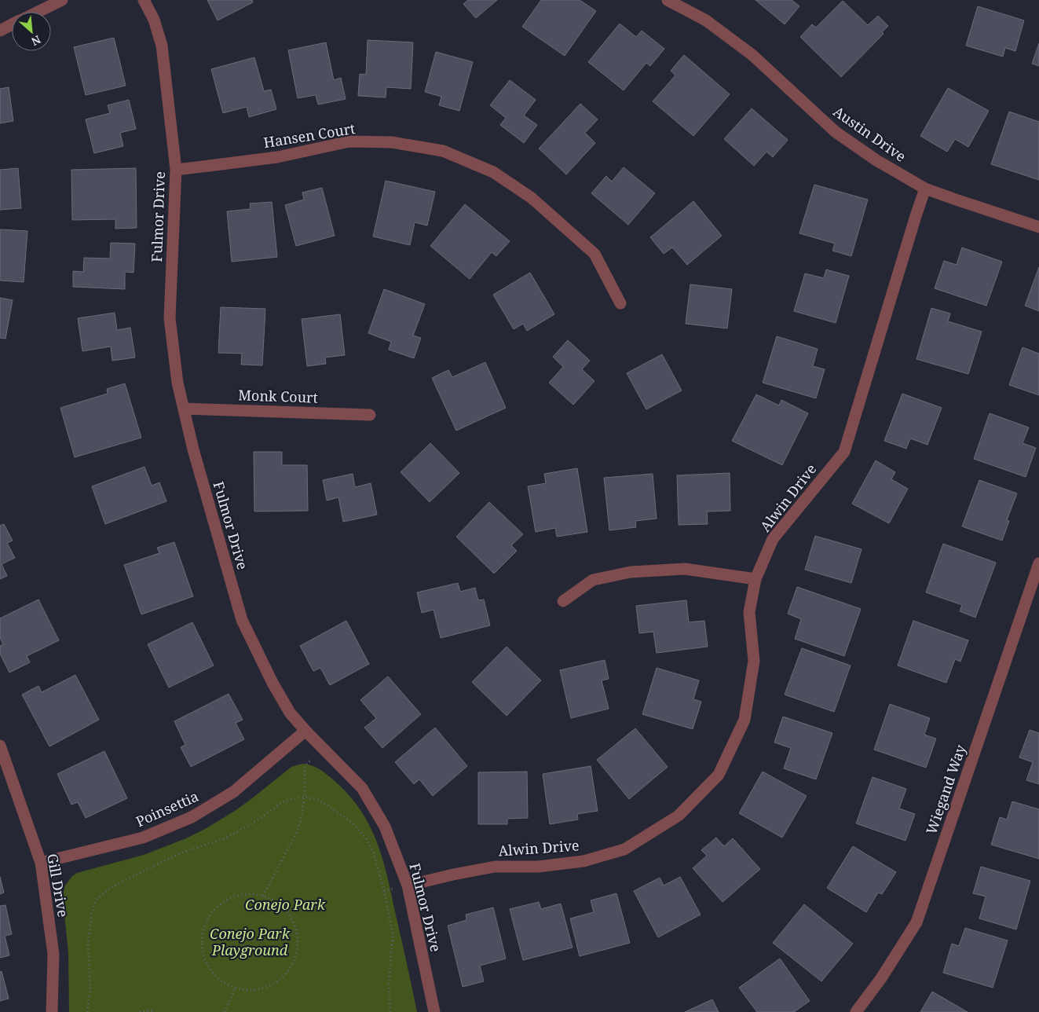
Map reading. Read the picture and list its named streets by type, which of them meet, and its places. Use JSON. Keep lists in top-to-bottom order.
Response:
{
  "streets": {
    "street": [
      "Austin Drive",
      "Hansen Court",
      "Fulmor Drive",
      "Monk Court",
      "Alwin Drive",
      "Wiegand Way",
      "Poinsettia",
      "Gill Drive"
    ]
  },
  "crossings": [
    ["Austin Drive", "Alwin Drive"],
    ["Hansen Court", "Fulmor Drive"],
    ["Fulmor Drive", "Monk Court"],
    ["Fulmor Drive", "Alwin Drive"],
    ["Fulmor Drive", "Poinsettia"],
    ["Poinsettia", "Gill Drive"]
  ],
  "parks": ["Conejo Park", "Conejo Park Playground"],
  "north": "bottom right"
}
